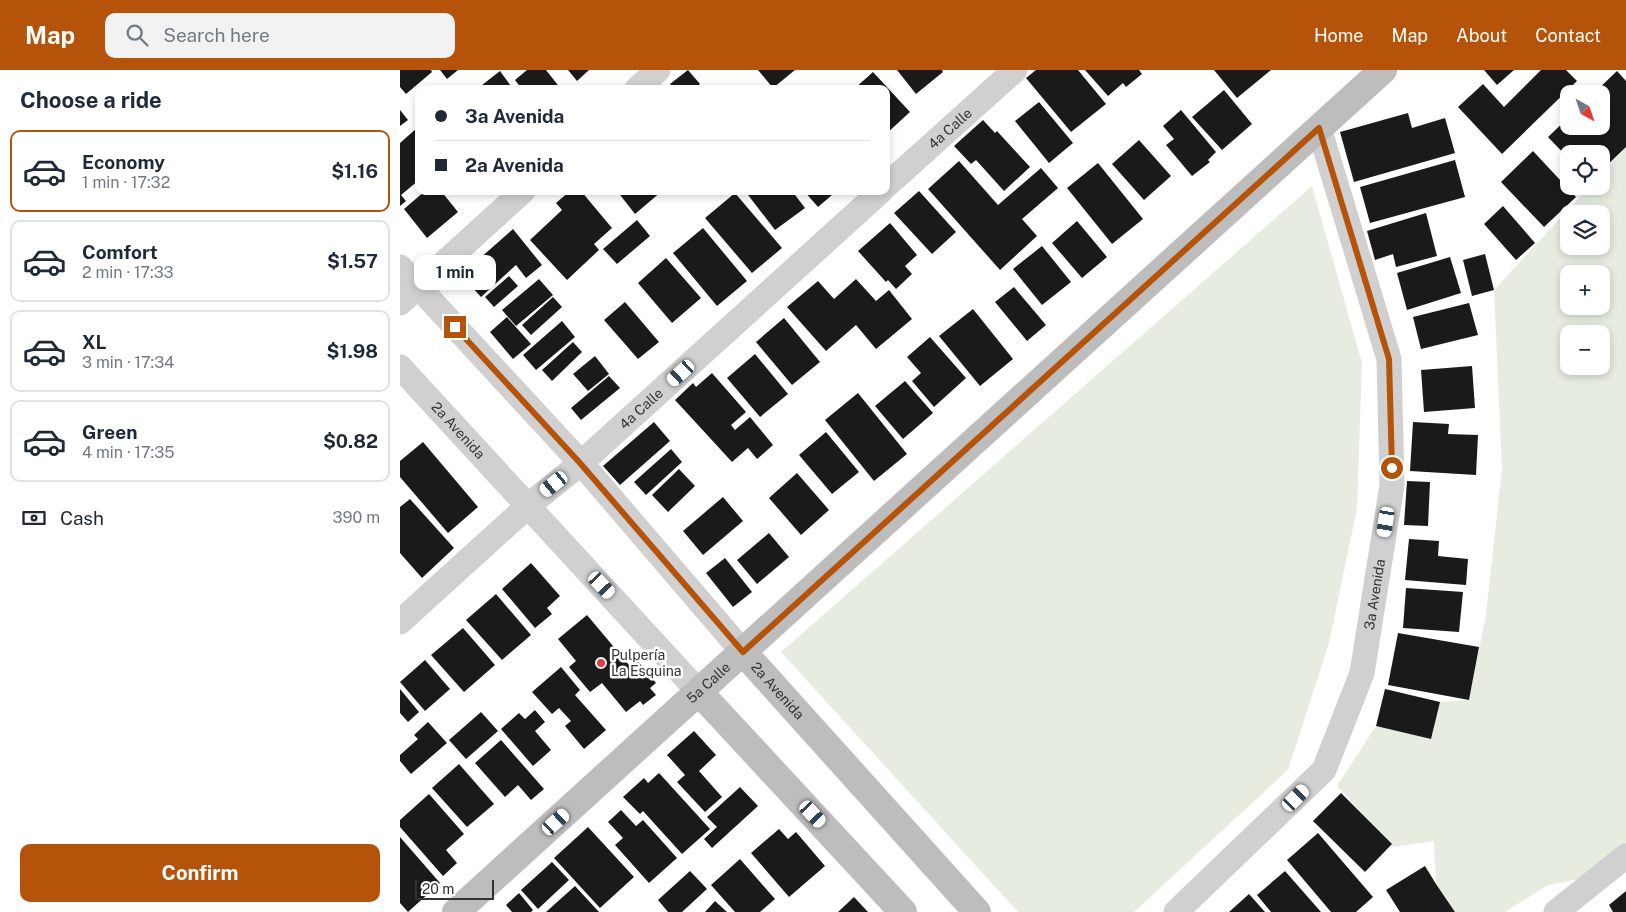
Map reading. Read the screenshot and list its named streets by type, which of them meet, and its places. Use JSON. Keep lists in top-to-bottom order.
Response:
{
  "streets": {
    "street": [
      "4a Calle",
      "2a Avenida",
      "3a Avenida",
      "5a Calle"
    ]
  },
  "crossings": [
    ["4a Calle", "2a Avenida"],
    ["2a Avenida", "5a Calle"],
    ["3a Avenida", "5a Calle"]
  ],
  "places": ["Pulpería La Esquina"],
  "scale_bar": "20 m",
  "north": "bottom right",
  "page": {
    "header": "Map",
    "search": "Search here",
    "nav": [
      "Home",
      "Map",
      "About",
      "Contact"
    ],
    "heading": "Choose a ride",
    "map_buttons": ["+", "−"],
    "banner": ["3a Avenida", "2a Avenida"],
    "list": [
      {
        "name": "Economy",
        "note": "1 min · 17:32",
        "value": "$1.16"
      },
      {
        "name": "Comfort",
        "note": "2 min · 17:33",
        "value": "$1.57"
      },
      {
        "name": "XL",
        "note": "3 min · 17:34",
        "value": "$1.98"
      },
      {
        "name": "Green",
        "note": "4 min · 17:35",
        "value": "$0.82"
      }
    ],
    "bubble": "1 min",
    "pay": ["Cash", "390 m"],
    "buttons": "Confirm",
    "scale": "20 m"
  }
}
